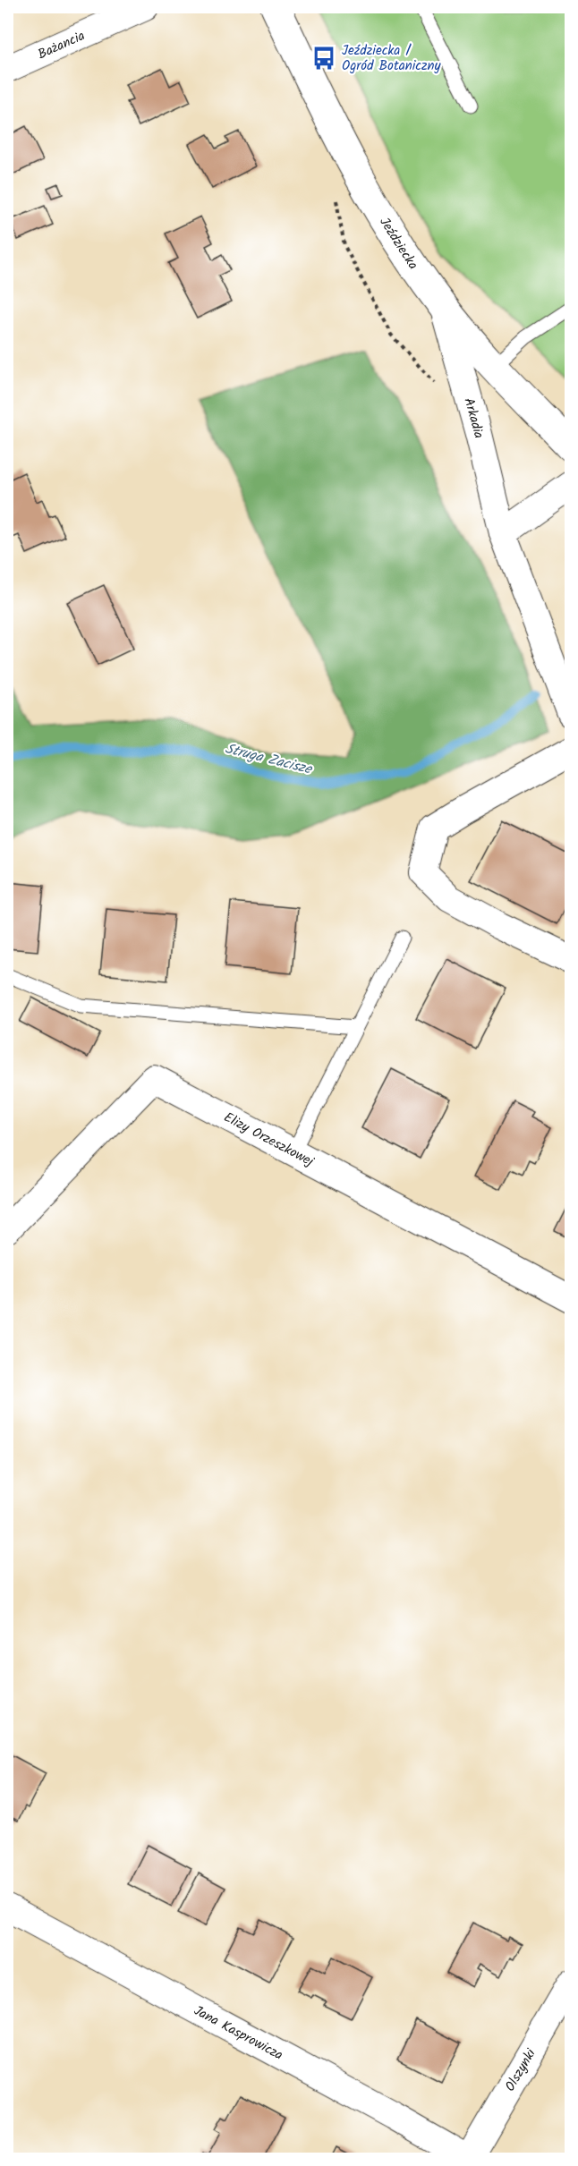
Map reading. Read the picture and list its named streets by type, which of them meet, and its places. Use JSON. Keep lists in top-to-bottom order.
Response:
{
  "streets": {
    "street": [
      "Bażancia",
      "Jeździecka",
      "Arkadia",
      "Elizy Orzeszkowej",
      "Jana Kasprowicza",
      "Olszynki"
    ]
  },
  "crossings": [
    ["Jeździecka", "Arkadia"],
    ["Jana Kasprowicza", "Olszynki"]
  ],
  "water": ["Struga Zacisze"],
  "places": {
    "bus stop": ["Jeździecka / Ogród Botaniczny"]
  }
}
